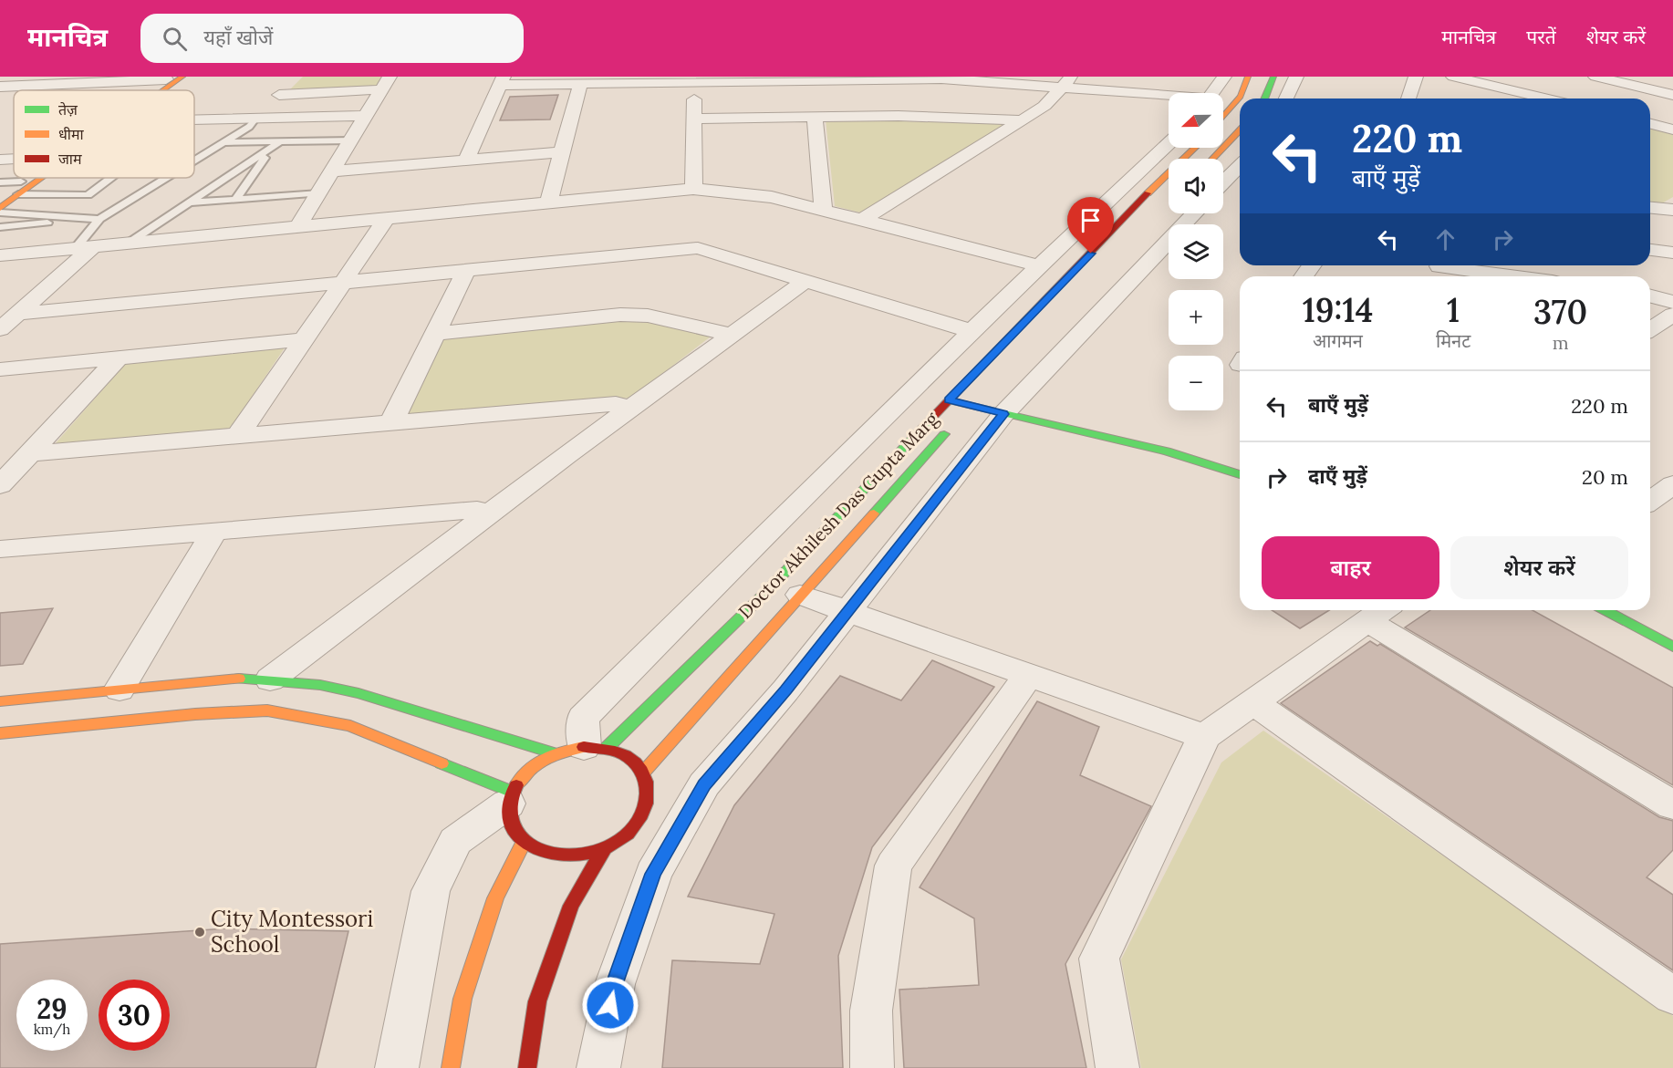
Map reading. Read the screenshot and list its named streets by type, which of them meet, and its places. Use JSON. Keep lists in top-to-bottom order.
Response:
{
  "streets": {
    "street": ["Doctor Akhilesh Das Gupta Marg"]
  },
  "places": ["City Montessori School"],
  "legend": ["तेज़", "धीमा", "जाम"],
  "north": "left",
  "page": {
    "header": "मानचित्र",
    "search": "यहाँ खोजें",
    "nav": ["मानचित्र", "परतें", "शेयर करें"],
    "map_buttons": ["+", "−"],
    "turn": ["220 m", "बाएँ मुड़ें"],
    "eta": [
      "19:14",
      "आगमन",
      "1",
      "मिनट",
      "370",
      "m"
    ],
    "list": [
      {
        "name": "बाएँ मुड़ें",
        "value": "220 m"
      },
      {
        "name": "दाएँ मुड़ें",
        "value": "20 m"
      }
    ],
    "buttons": ["बाहर", "शेयर करें"],
    "speed": "29 km/h",
    "limit": "30"
  }
}
